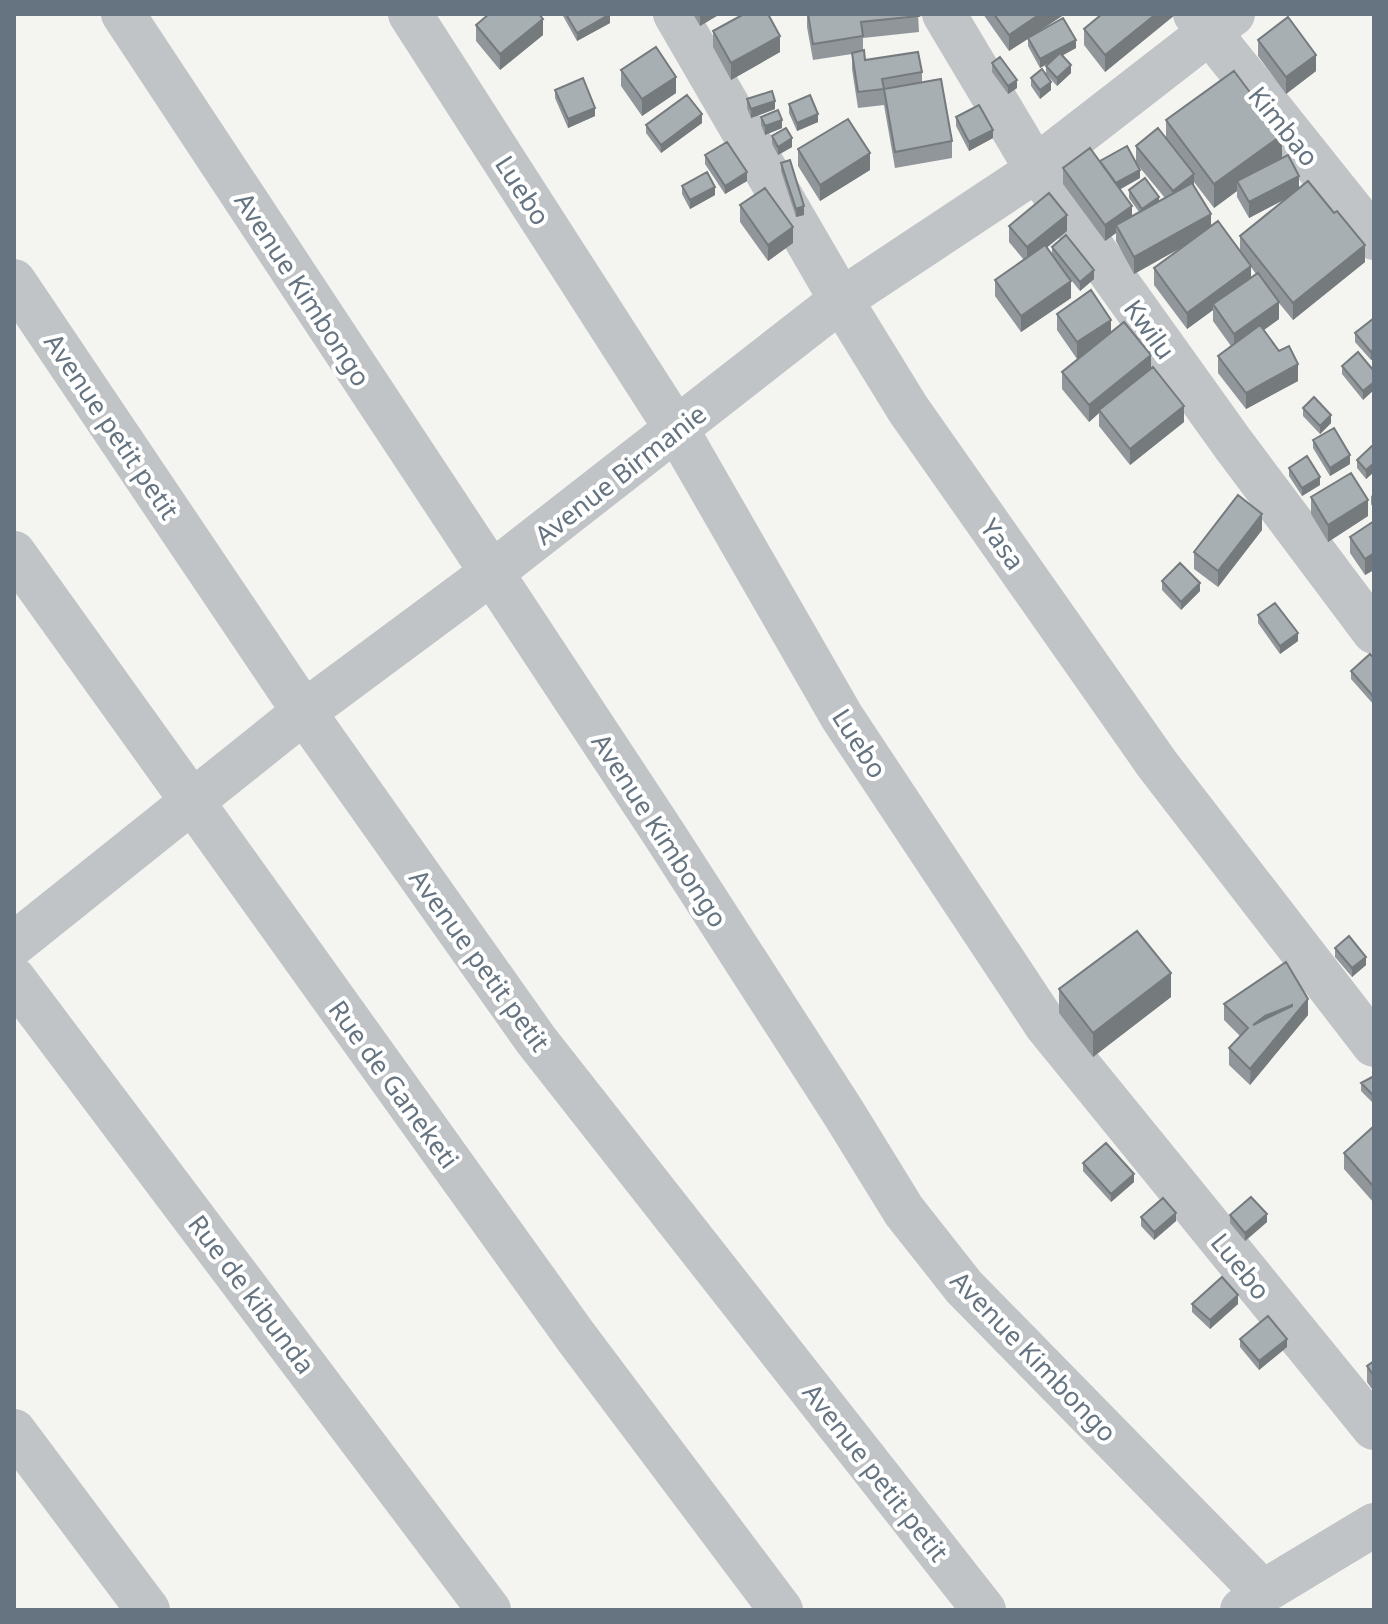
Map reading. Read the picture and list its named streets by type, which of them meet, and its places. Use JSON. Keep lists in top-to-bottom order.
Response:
{
  "streets": {
    "street": [
      "Kimbao",
      "Luebo",
      "Avenue Kimbongo",
      "Kwilu",
      "Avenue petit petit",
      "Avenue Birmanie",
      "Yasa",
      "Rue de Ganeketi",
      "Rue de kibunda"
    ]
  },
  "crossings": [
    ["Kimbao", "Avenue Birmanie"],
    ["Luebo", "Avenue Birmanie"],
    ["Avenue Kimbongo", "Avenue Birmanie"],
    ["Kwilu", "Avenue Birmanie"],
    ["Avenue petit petit", "Avenue Birmanie"],
    ["Avenue Birmanie", "Yasa"],
    ["Avenue Birmanie", "Rue de Ganeketi"]
  ]
}
